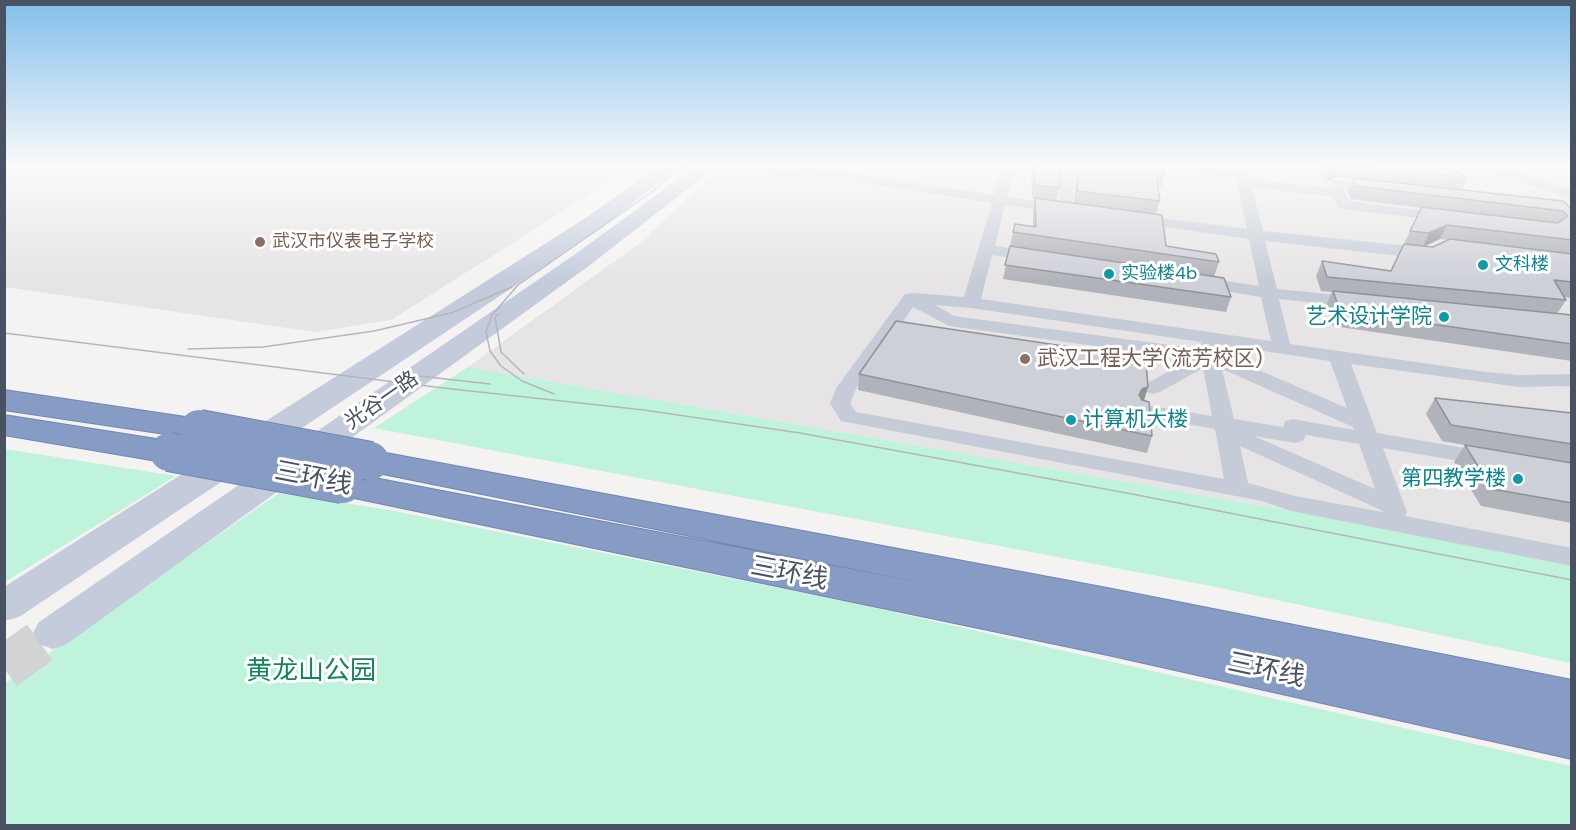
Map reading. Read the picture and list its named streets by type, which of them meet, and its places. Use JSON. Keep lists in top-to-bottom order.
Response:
{
  "streets": {
    "highway": ["三环线"],
    "main road": ["光谷一路"]
  },
  "parks": ["黄龙山公园"],
  "places": [
    "武汉市仪表电子学校",
    "文科楼",
    "实验楼4b",
    "艺术设计学院",
    "武汉工程大学(流芳校区)",
    "计算机大楼",
    "第四教学楼"
  ]
}
